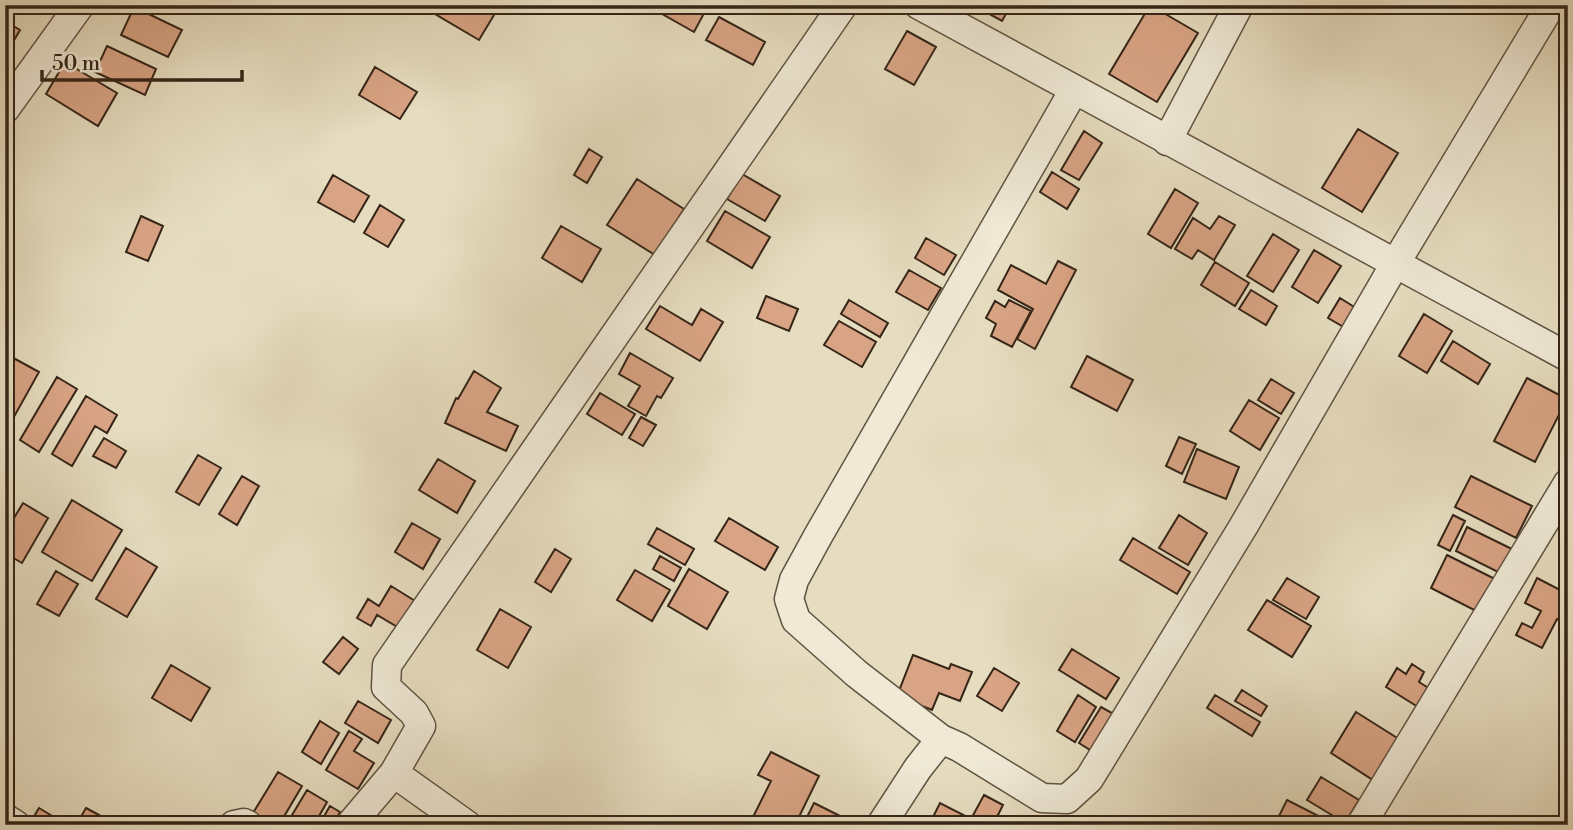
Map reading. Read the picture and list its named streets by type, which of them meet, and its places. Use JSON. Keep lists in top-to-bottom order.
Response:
{
  "scale_bar": "50 m"
}
